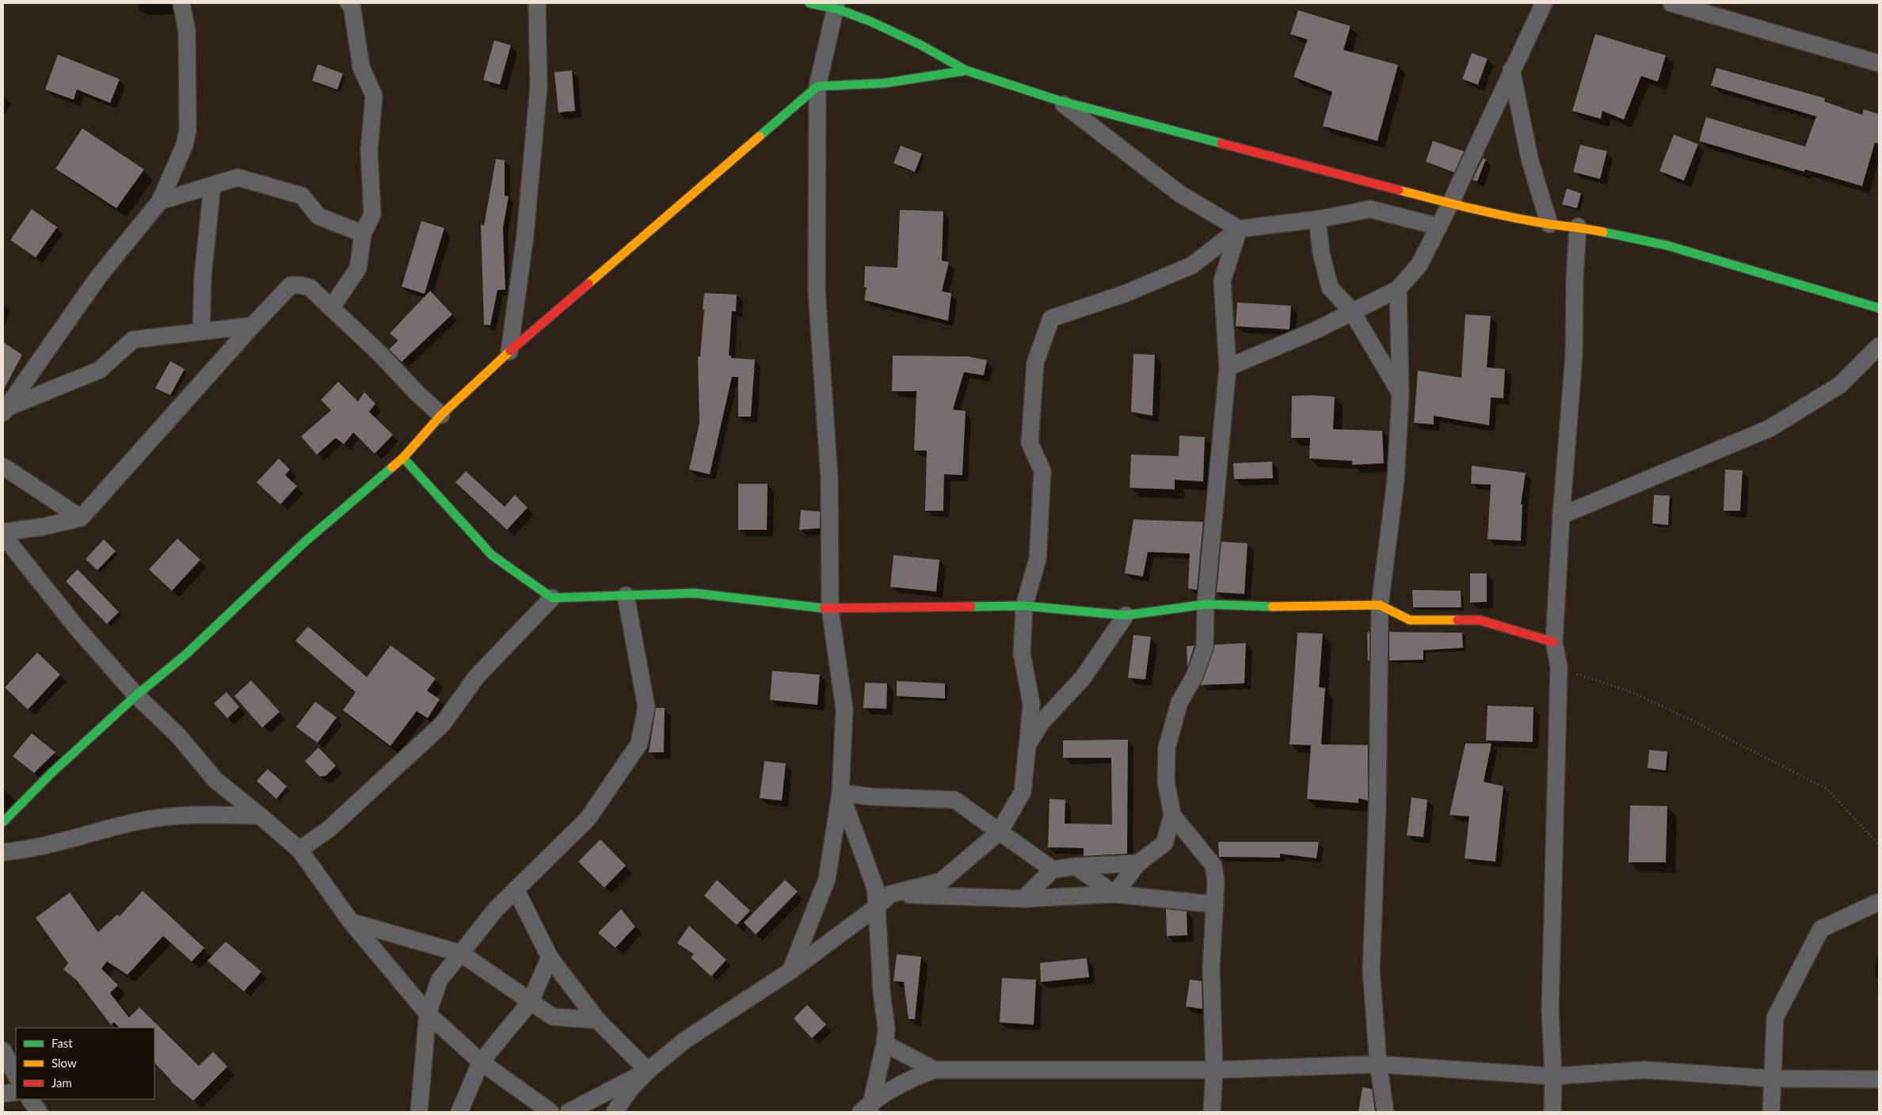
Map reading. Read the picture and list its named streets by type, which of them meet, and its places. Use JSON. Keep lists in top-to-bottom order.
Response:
{
  "legend": ["Fast", "Slow", "Jam"]
}
